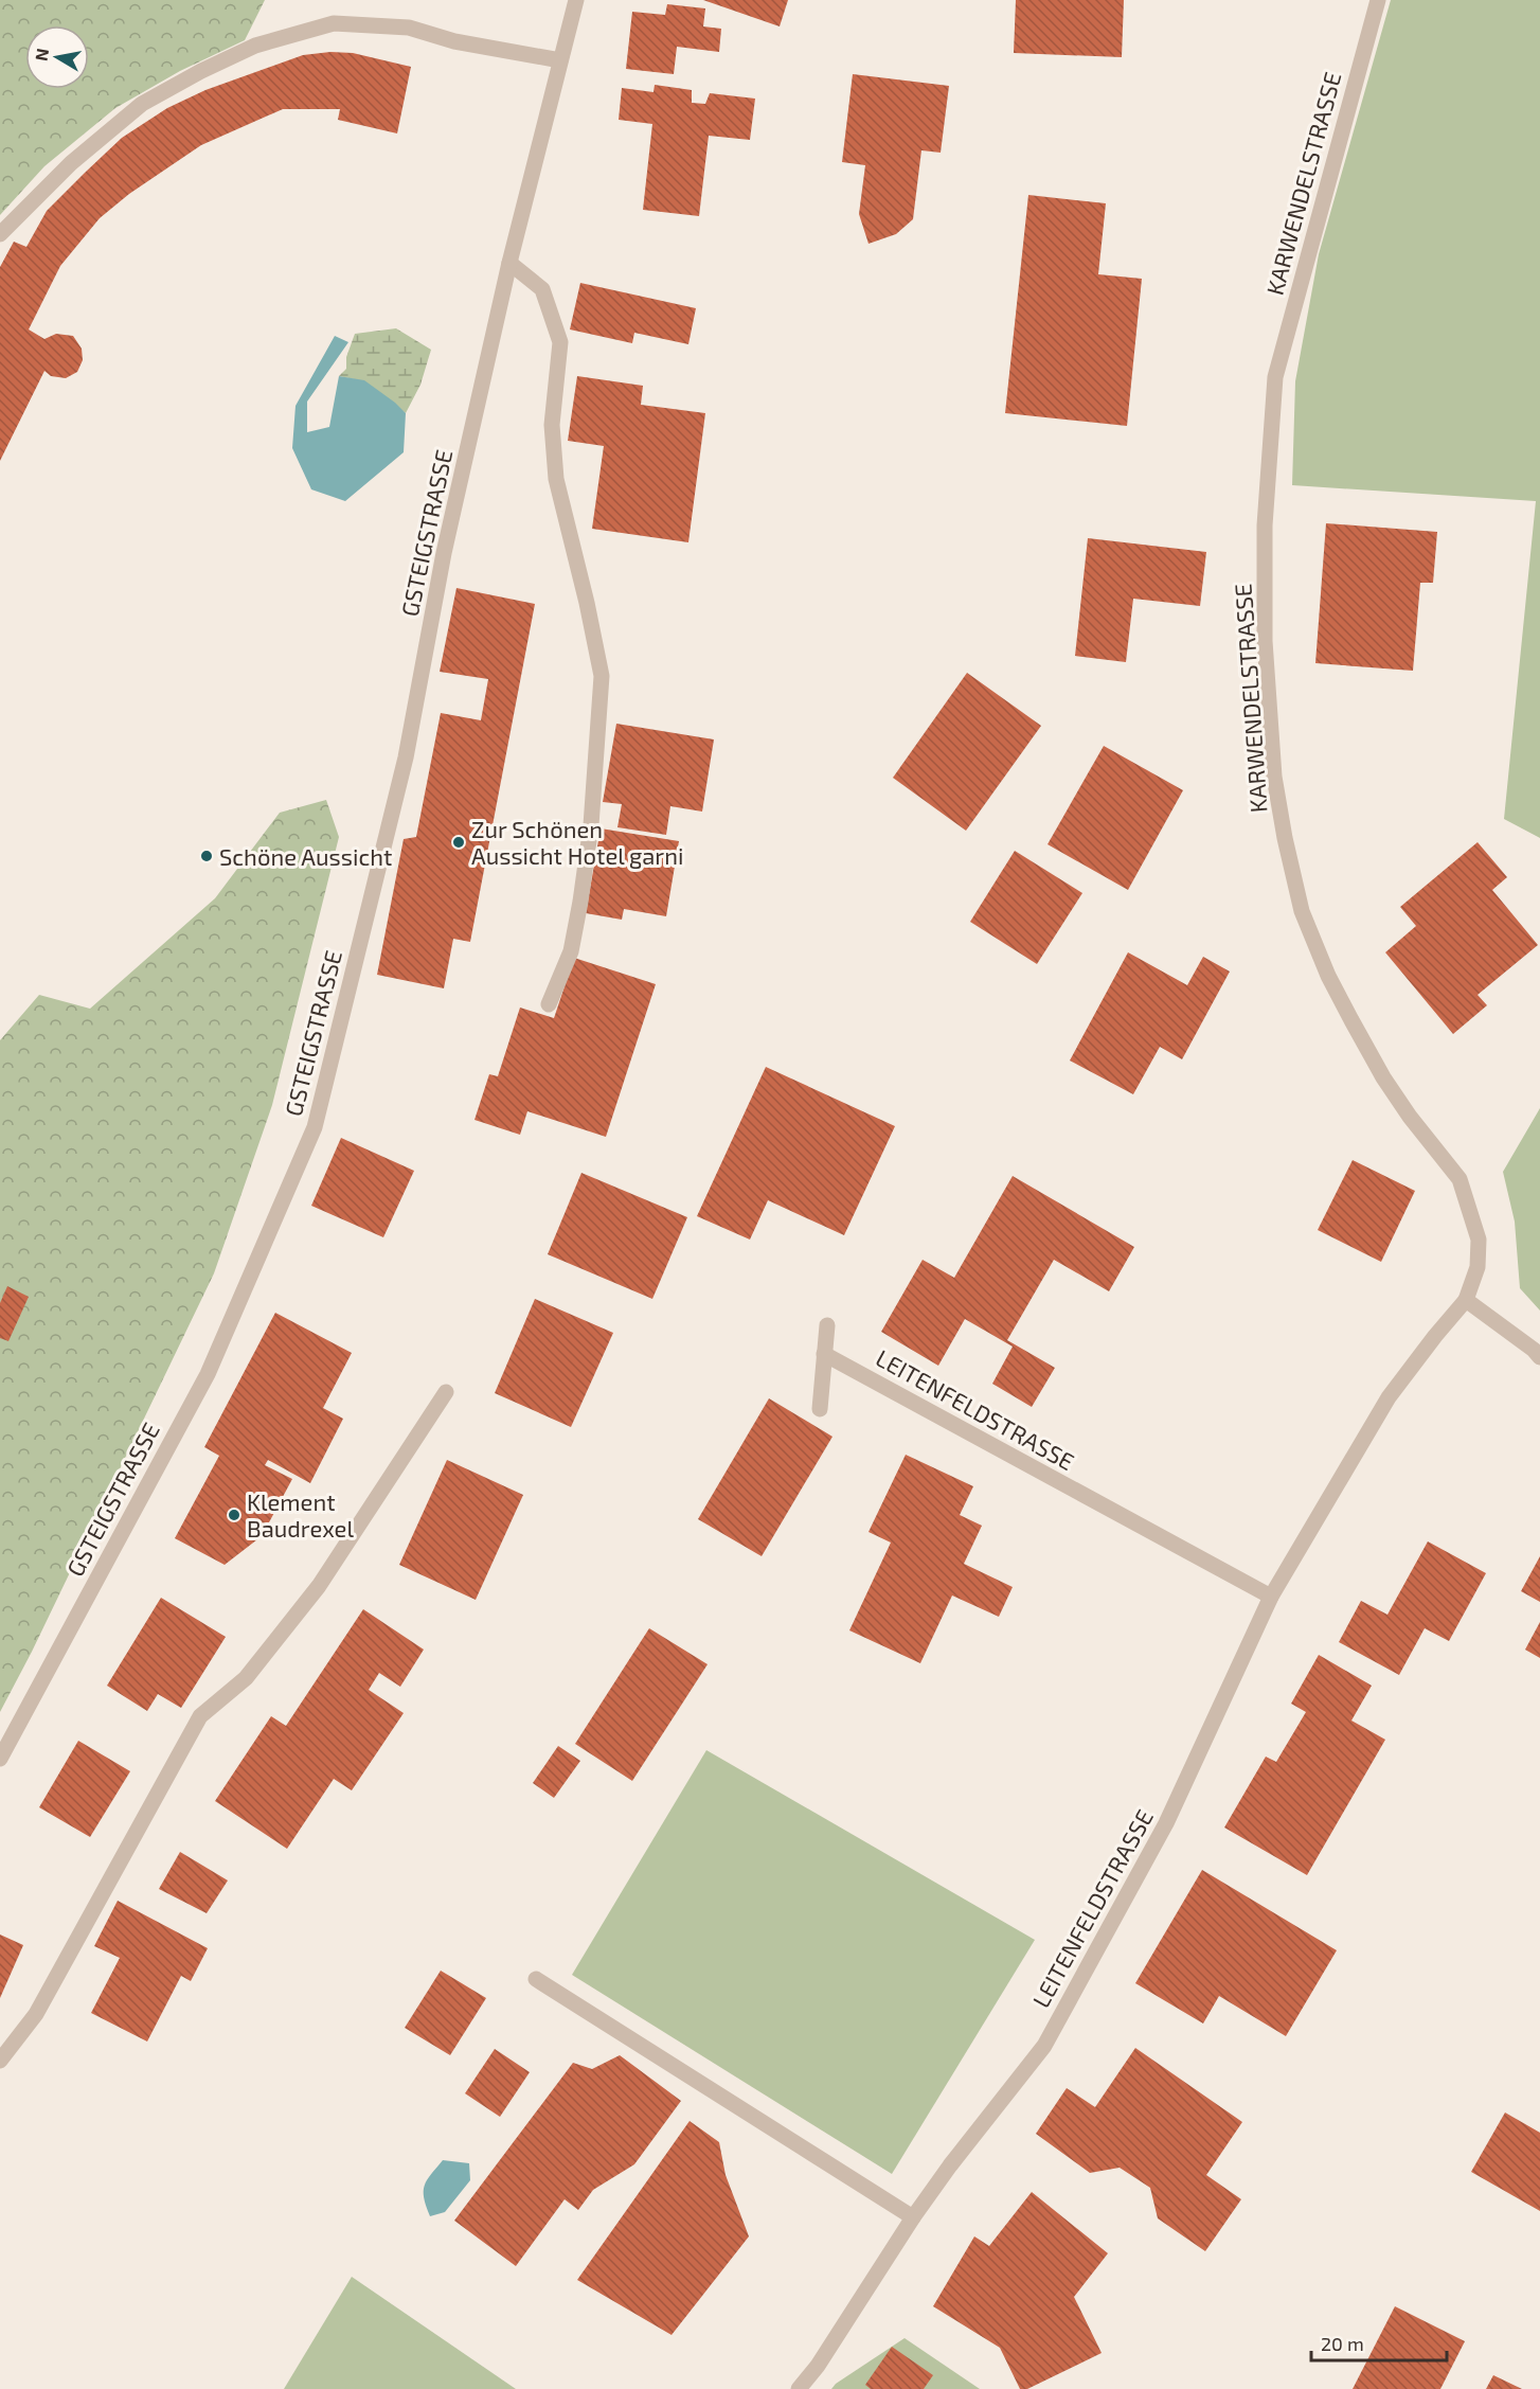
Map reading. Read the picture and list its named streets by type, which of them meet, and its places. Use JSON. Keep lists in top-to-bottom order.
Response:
{
  "streets": {
    "street": ["KARWENDELSTRASSE", "GSTEIGSTRASSE", "LEITENFELDSTRASSE"]
  },
  "crossings": [
    ["KARWENDELSTRASSE", "LEITENFELDSTRASSE"]
  ],
  "places": ["Zur Schönen Aussicht Hotel garni", "Schöne Aussicht", "Klement Baudrexel"],
  "scale_bar": "20 m",
  "north": "left"
}
